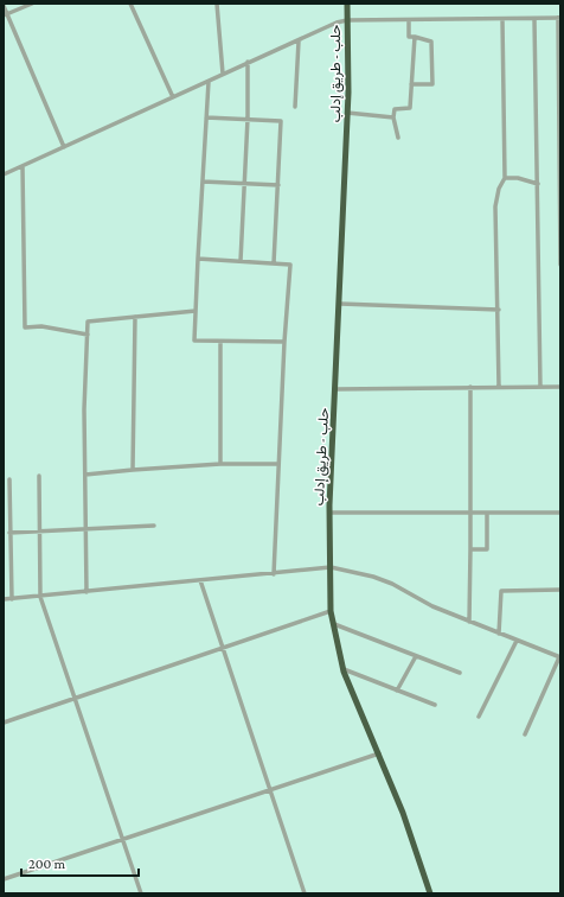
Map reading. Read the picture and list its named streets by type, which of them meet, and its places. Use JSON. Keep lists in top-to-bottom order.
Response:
{
  "streets": {
    "highway": ["حلب - طريق إدلب"]
  },
  "scale_bar": "200 m"
}
